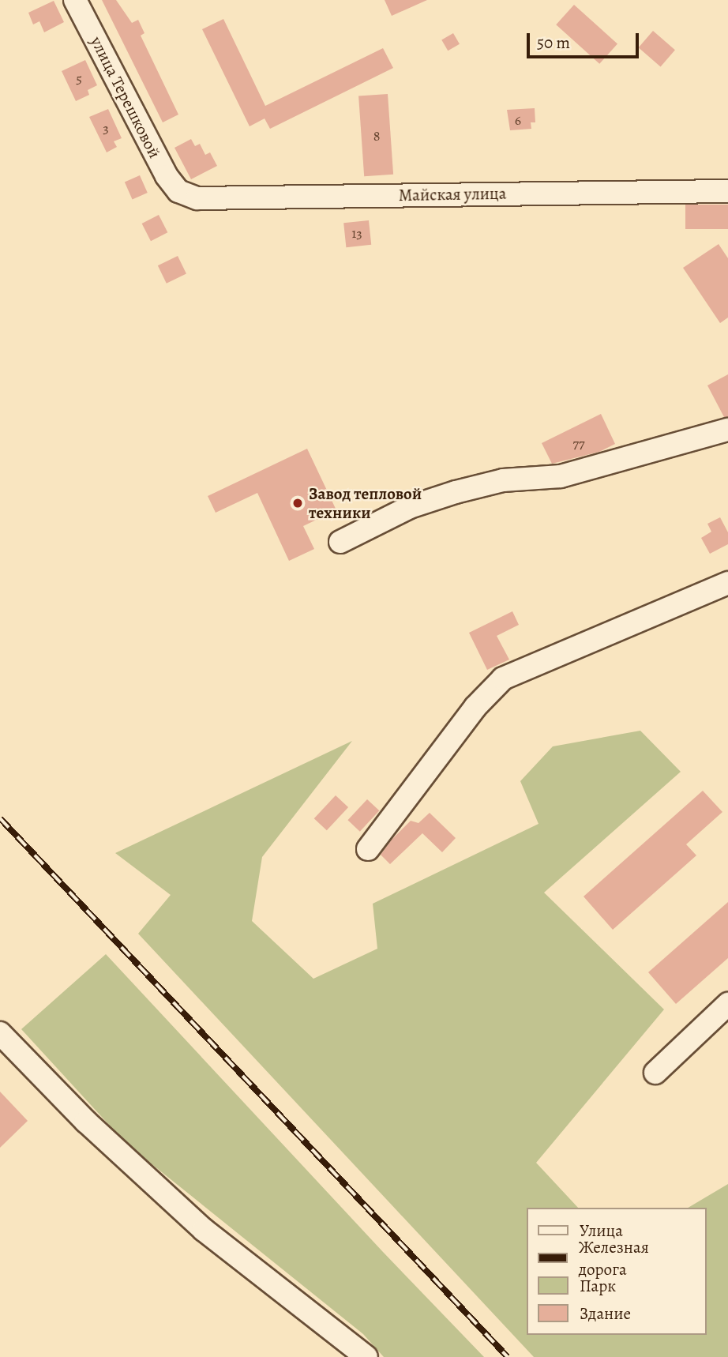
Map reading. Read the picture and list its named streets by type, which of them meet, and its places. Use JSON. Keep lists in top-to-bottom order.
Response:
{
  "streets": {
    "street": ["улица Терешковой", "Майская улица"]
  },
  "crossings": [
    ["улица Терешковой", "Майская улица"]
  ],
  "places": ["Завод тепловой техники"],
  "house_numbers": [
    "5",
    "6",
    "3",
    "8",
    "13",
    "77"
  ],
  "legend": [
    "Улица",
    "Железная дорога",
    "Парк",
    "Здание"
  ],
  "scale_bar": "50 m"
}
